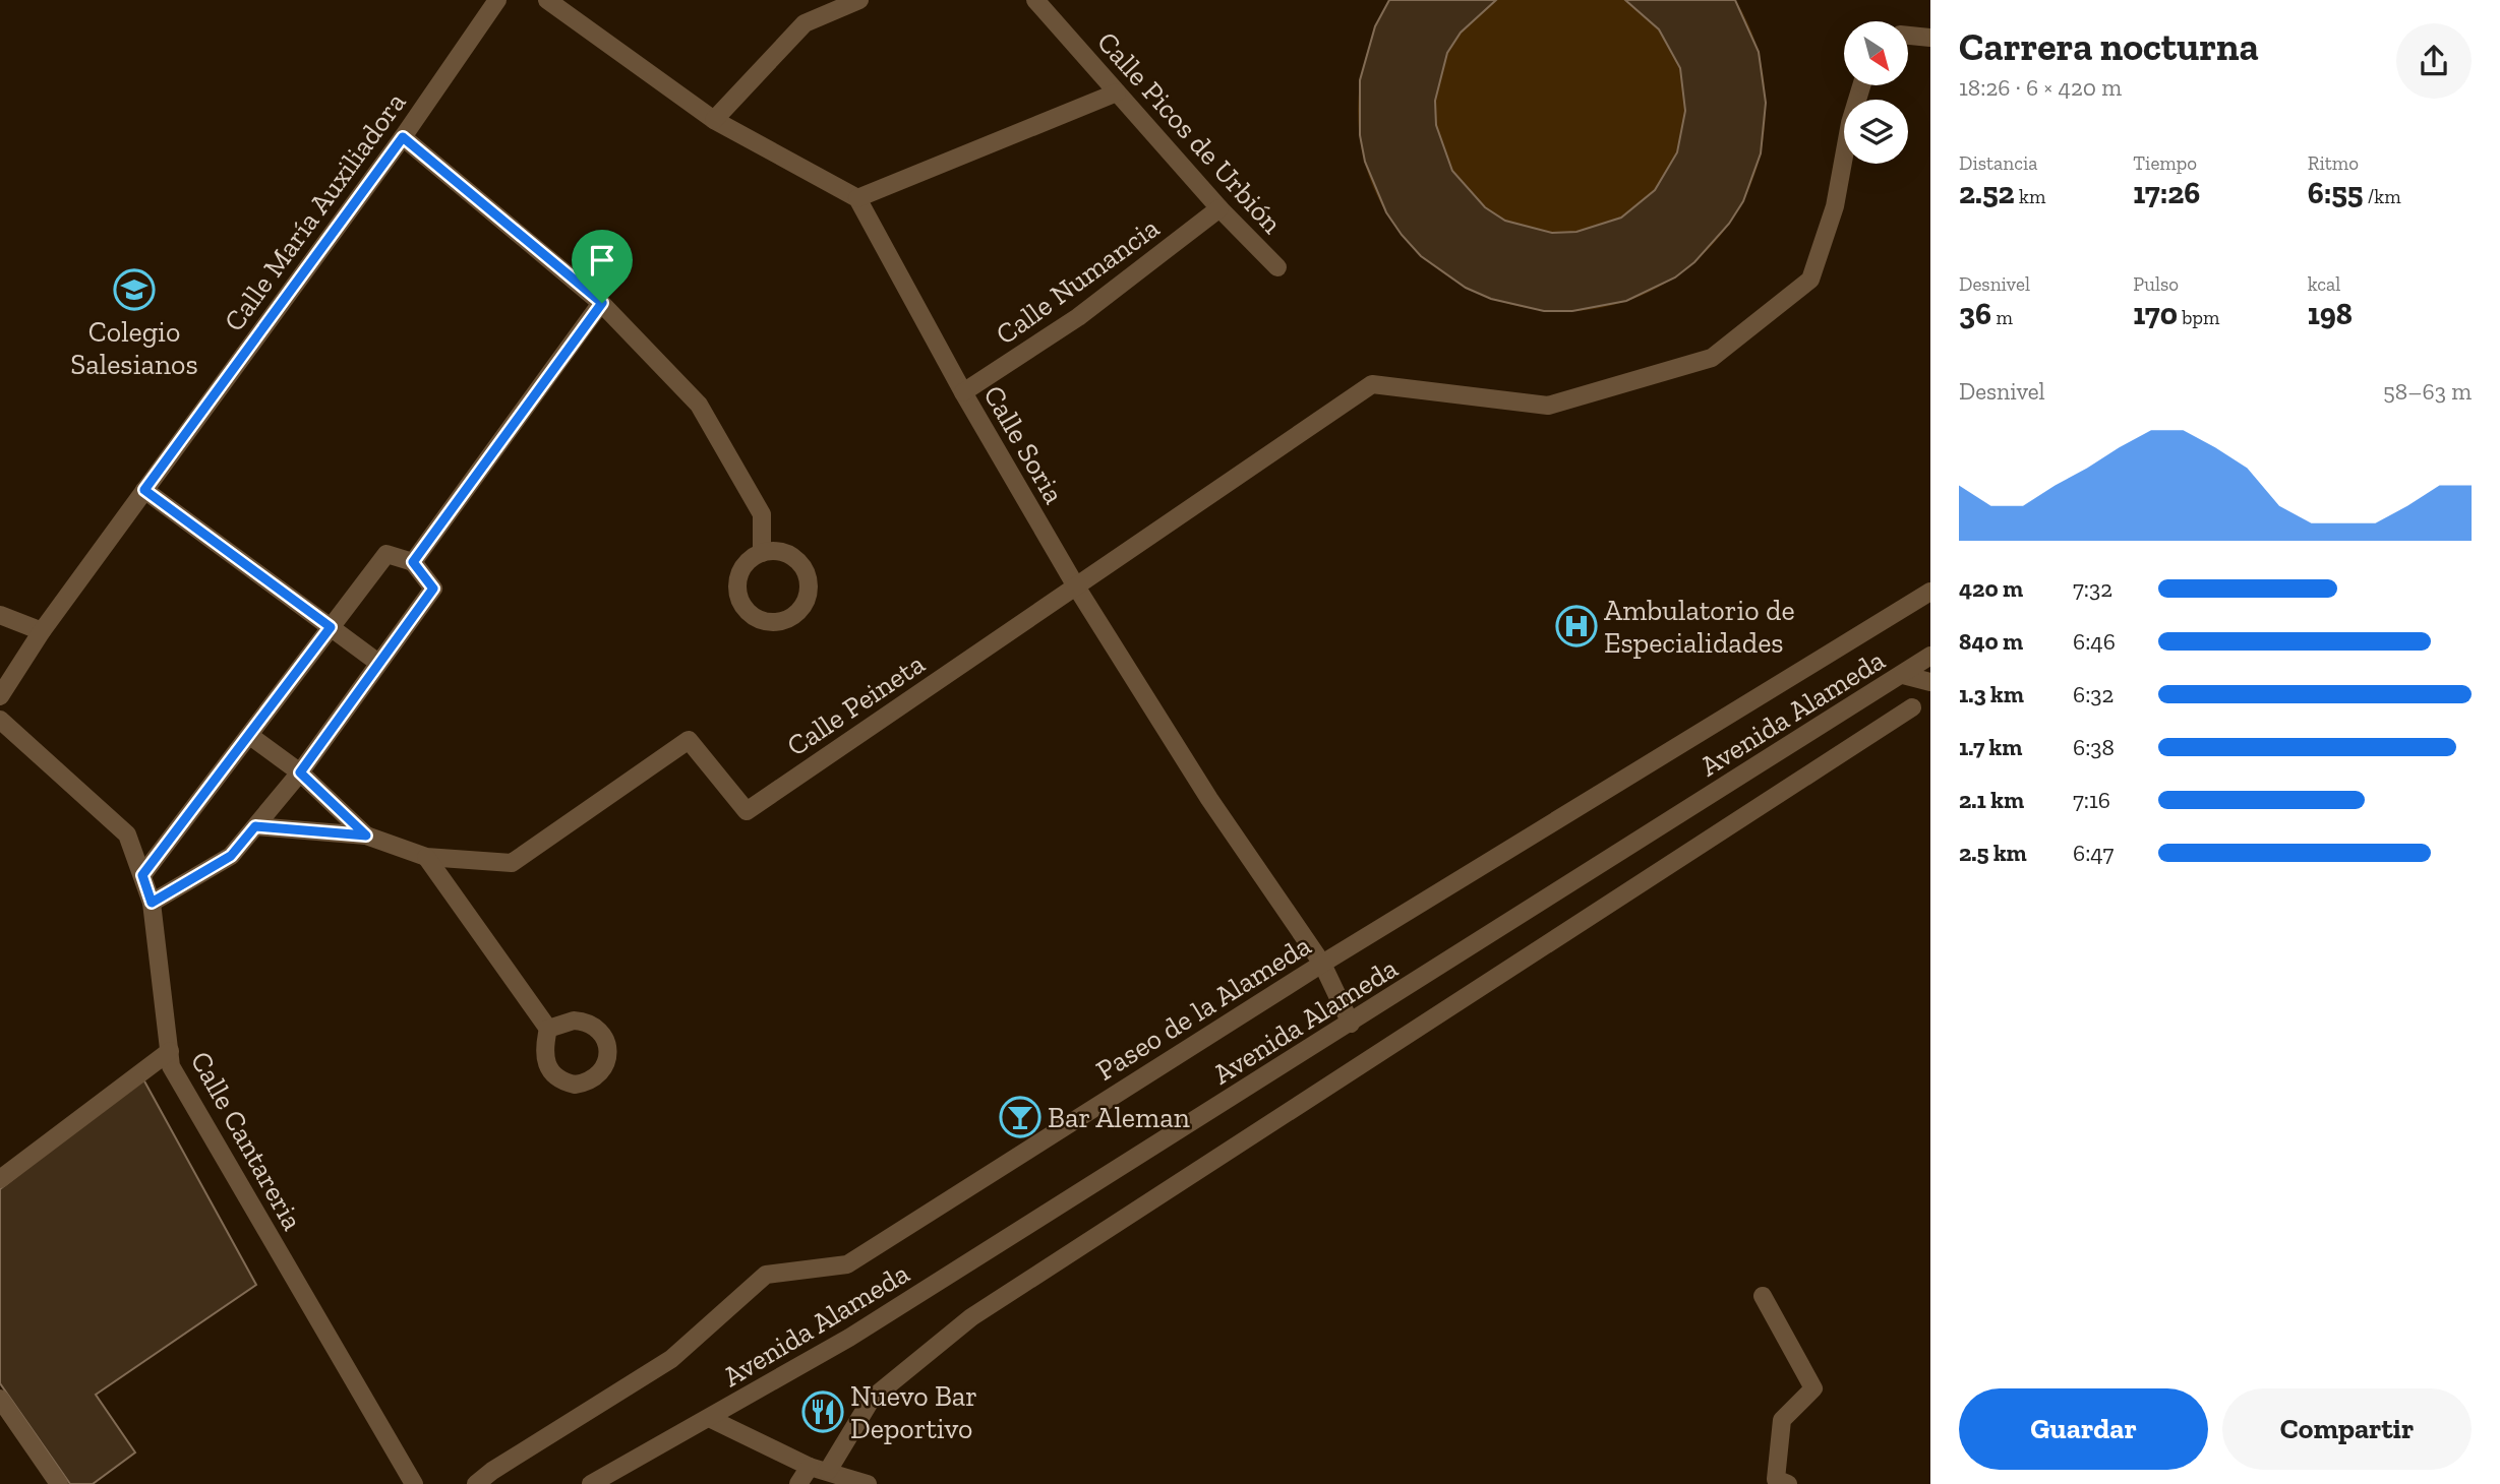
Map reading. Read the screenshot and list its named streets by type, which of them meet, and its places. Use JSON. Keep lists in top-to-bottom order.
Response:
{
  "streets": {
    "street": [
      "Calle Picos de Urbión",
      "Calle María Auxiliadora",
      "Calle Numancia",
      "Calle Soria",
      "Calle Peineta",
      "Avenida Alameda",
      "Paseo de la Alameda",
      "Calle Cantareria"
    ]
  },
  "crossings": [
    ["Calle Picos de Urbión", "Calle Numancia"],
    ["Calle Numancia", "Calle Soria"],
    ["Calle Soria", "Calle Peineta"],
    ["Calle Soria", "Avenida Alameda"],
    ["Calle Soria", "Paseo de la Alameda"]
  ],
  "places": {
    "school or university": ["Colegio Salesianos"],
    "hospital": ["Ambulatorio de Especialidades"],
    "bar": ["Bar Aleman"],
    "restaurant": ["Nuevo Bar Deportivo"]
  },
  "north": "bottom right",
  "page": {
    "heading": ["Carrera nocturna", "18:26 · 6 × 420 m"],
    "stats": [
      ["Distancia", "2.52 km"],
      ["Tiempo", "17:26"],
      ["Ritmo", "6:55 /km"],
      ["Desnivel", "36 m"],
      ["Pulso", "170 bpm"],
      ["kcal", "198"]
    ],
    "chart": ["Desnivel", "58–63 m"],
    "list": [
      {
        "name": "420 m",
        "note": "7:32"
      },
      {
        "name": "840 m",
        "note": "6:46"
      },
      {
        "name": "1.3 km",
        "note": "6:32"
      },
      {
        "name": "1.7 km",
        "note": "6:38"
      },
      {
        "name": "2.1 km",
        "note": "7:16"
      },
      {
        "name": "2.5 km",
        "note": "6:47"
      }
    ],
    "buttons": ["Guardar", "Compartir"]
  }
}
